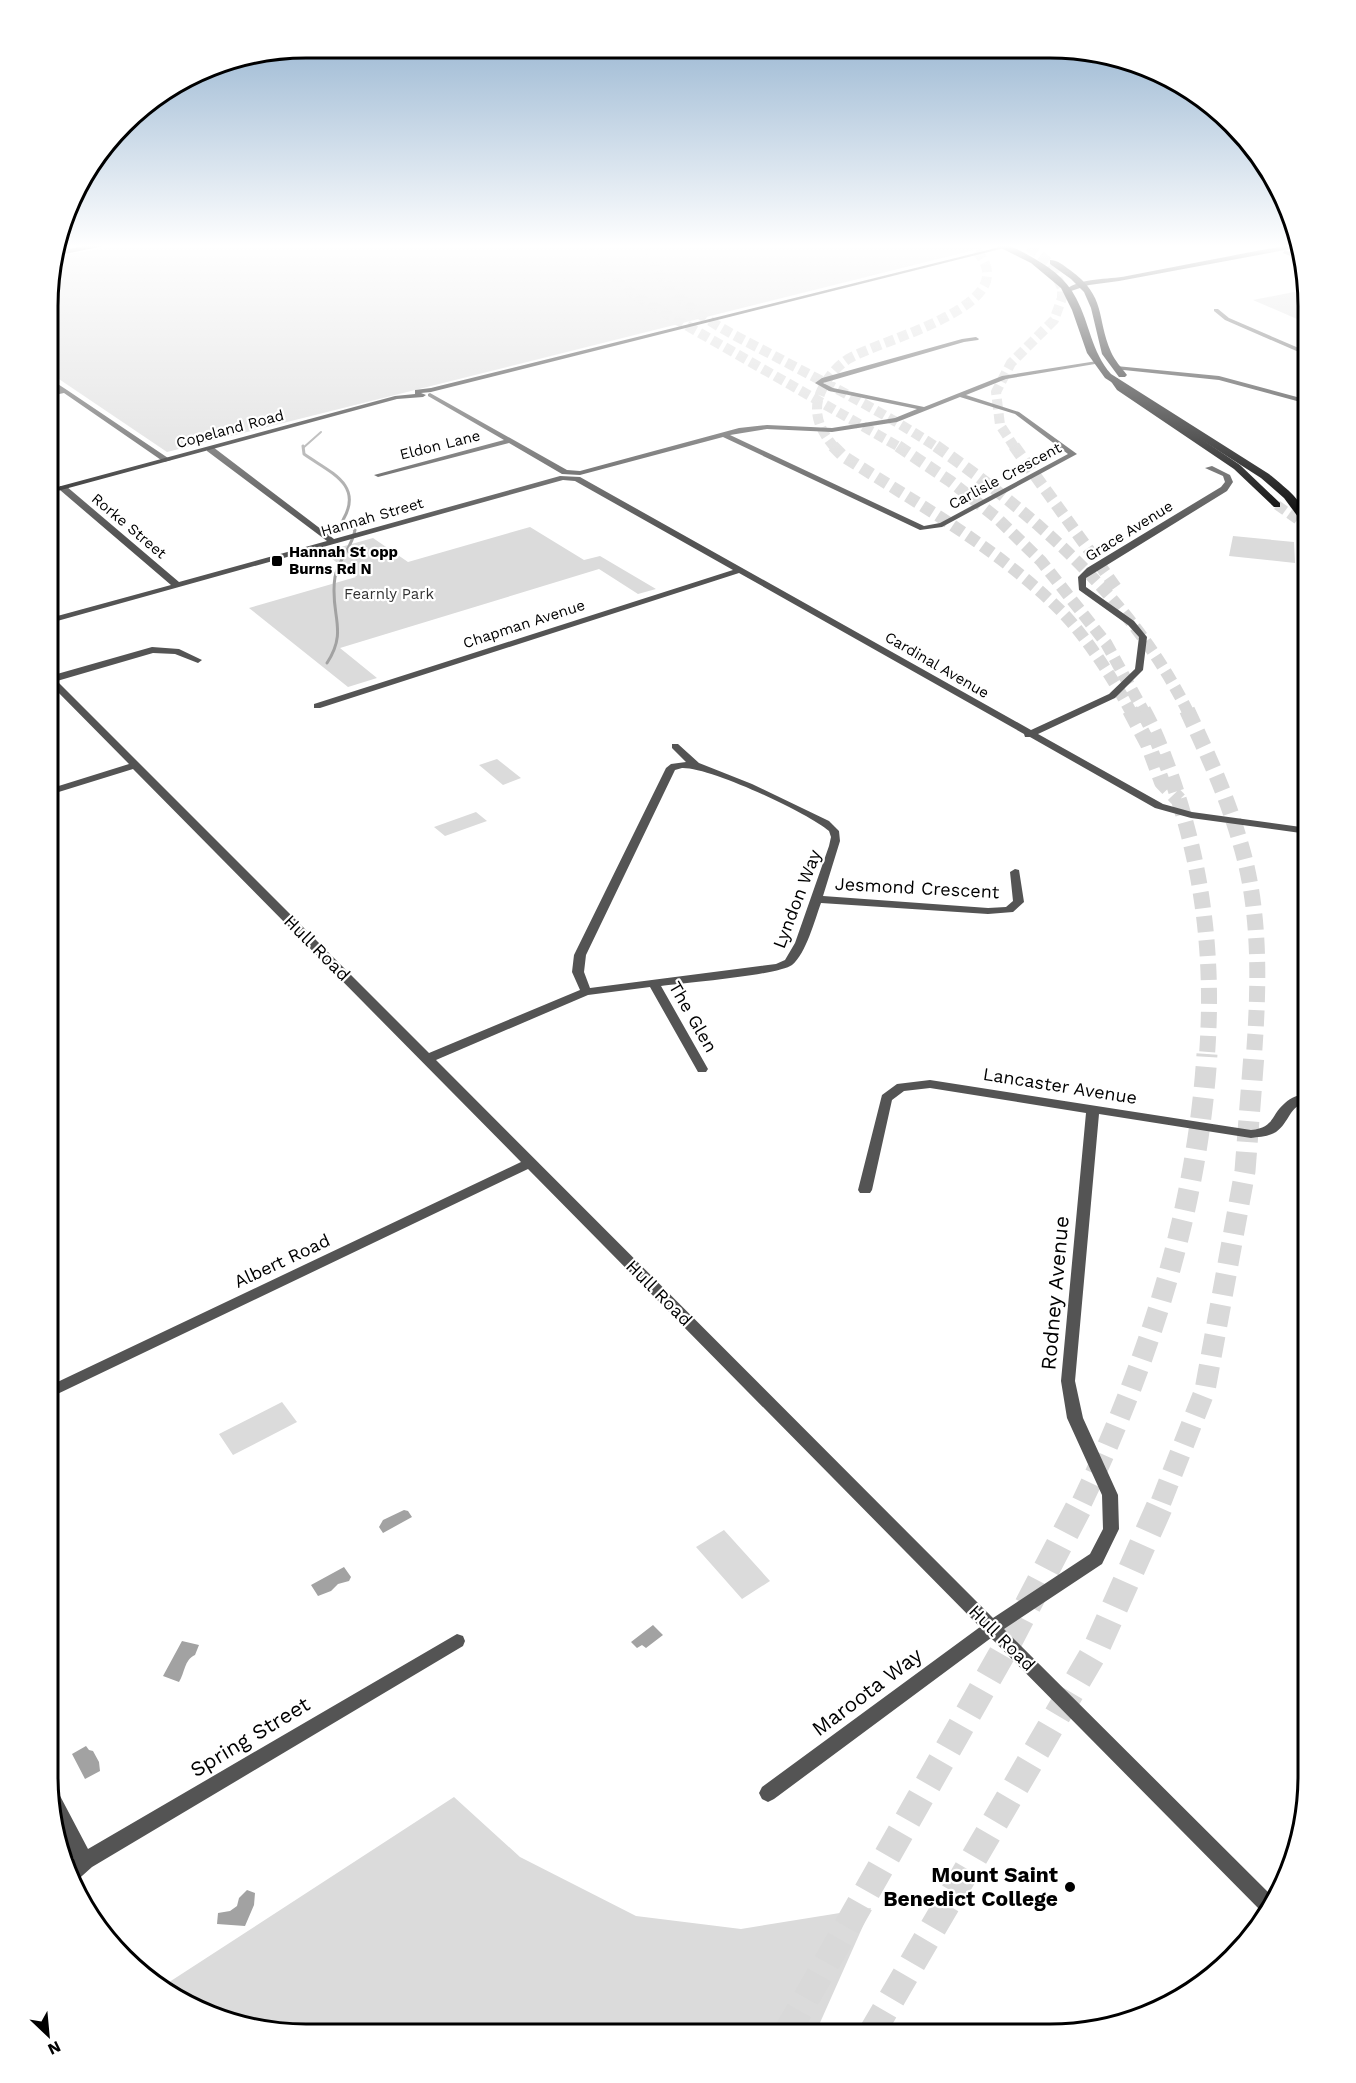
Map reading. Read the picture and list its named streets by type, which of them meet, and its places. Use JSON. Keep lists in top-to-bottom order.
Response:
{
  "streets": {
    "main road": ["Copeland Road"],
    "street": [
      "Eldon Lane",
      "Carlisle Crescent",
      "Hannah Street",
      "Rorke Street",
      "Grace Avenue",
      "Chapman Avenue",
      "Cardinal Avenue",
      "Jesmond Crescent",
      "Lyndon Way",
      "Hull Road",
      "The Glen",
      "Lancaster Avenue",
      "Albert Road",
      "Rodney Avenue",
      "Maroota Way",
      "Spring Street"
    ]
  },
  "crossings": [
    ["Copeland Road", "Rorke Street"],
    ["Hannah Street", "Rorke Street"],
    ["Grace Avenue", "Cardinal Avenue"],
    ["Chapman Avenue", "Cardinal Avenue"],
    ["Jesmond Crescent", "Lyndon Way"],
    ["Lyndon Way", "Hull Road"],
    ["Lyndon Way", "The Glen"],
    ["Hull Road", "Albert Road"],
    ["Hull Road", "Rodney Avenue"],
    ["Hull Road", "Maroota Way"],
    ["Lancaster Avenue", "Rodney Avenue"],
    ["Rodney Avenue", "Maroota Way"]
  ],
  "parks": ["Fearnly Park"],
  "places": {
    "transit": ["Hannah St opp Burns Rd N"],
    "other": ["Mount Saint Benedict College"]
  },
  "north": "bottom right"
}
